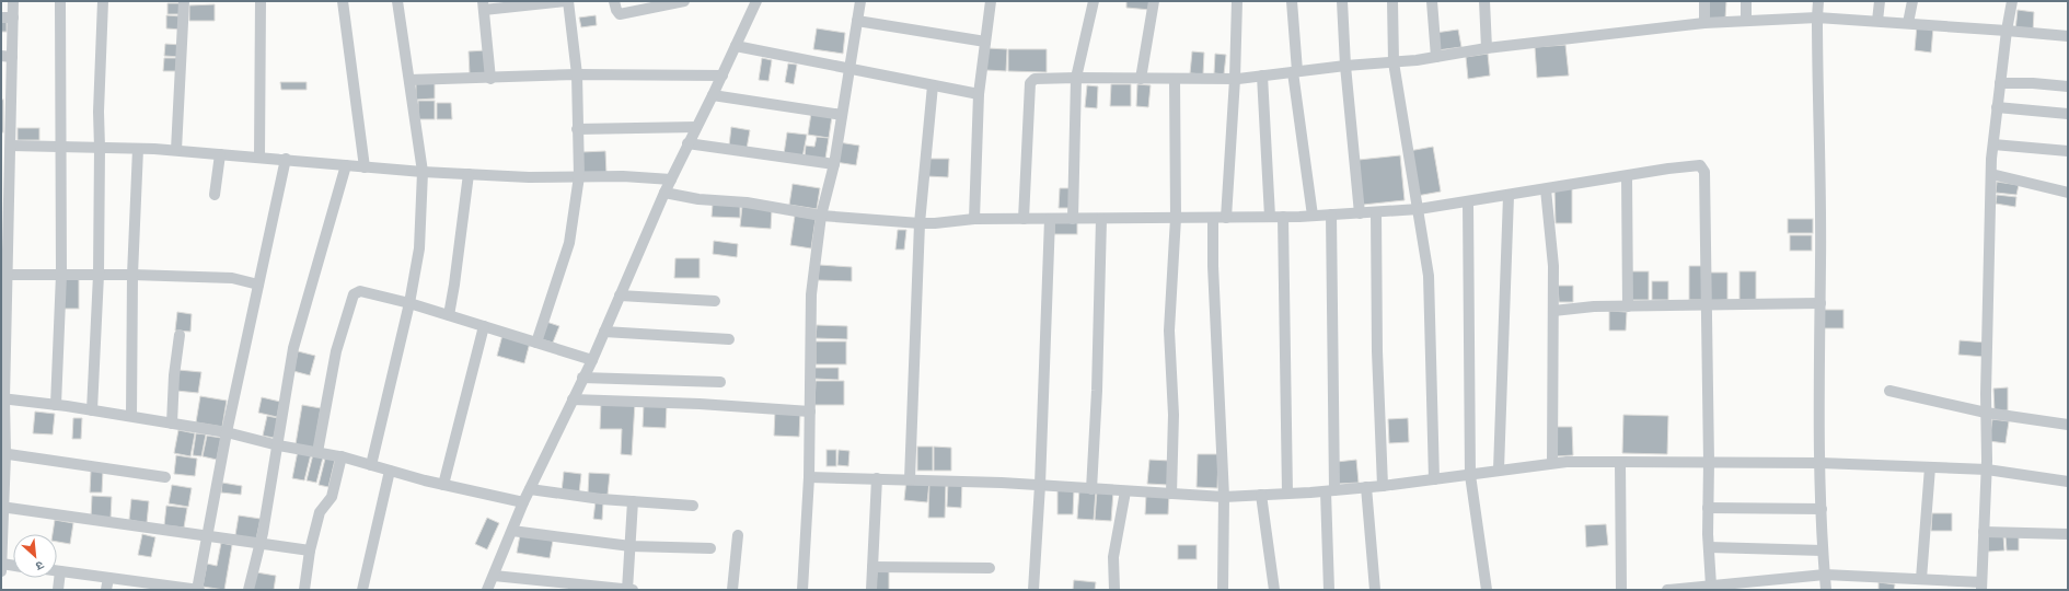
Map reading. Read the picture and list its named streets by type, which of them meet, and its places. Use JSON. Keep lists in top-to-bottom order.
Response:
{
  "north": "bottom right"
}
